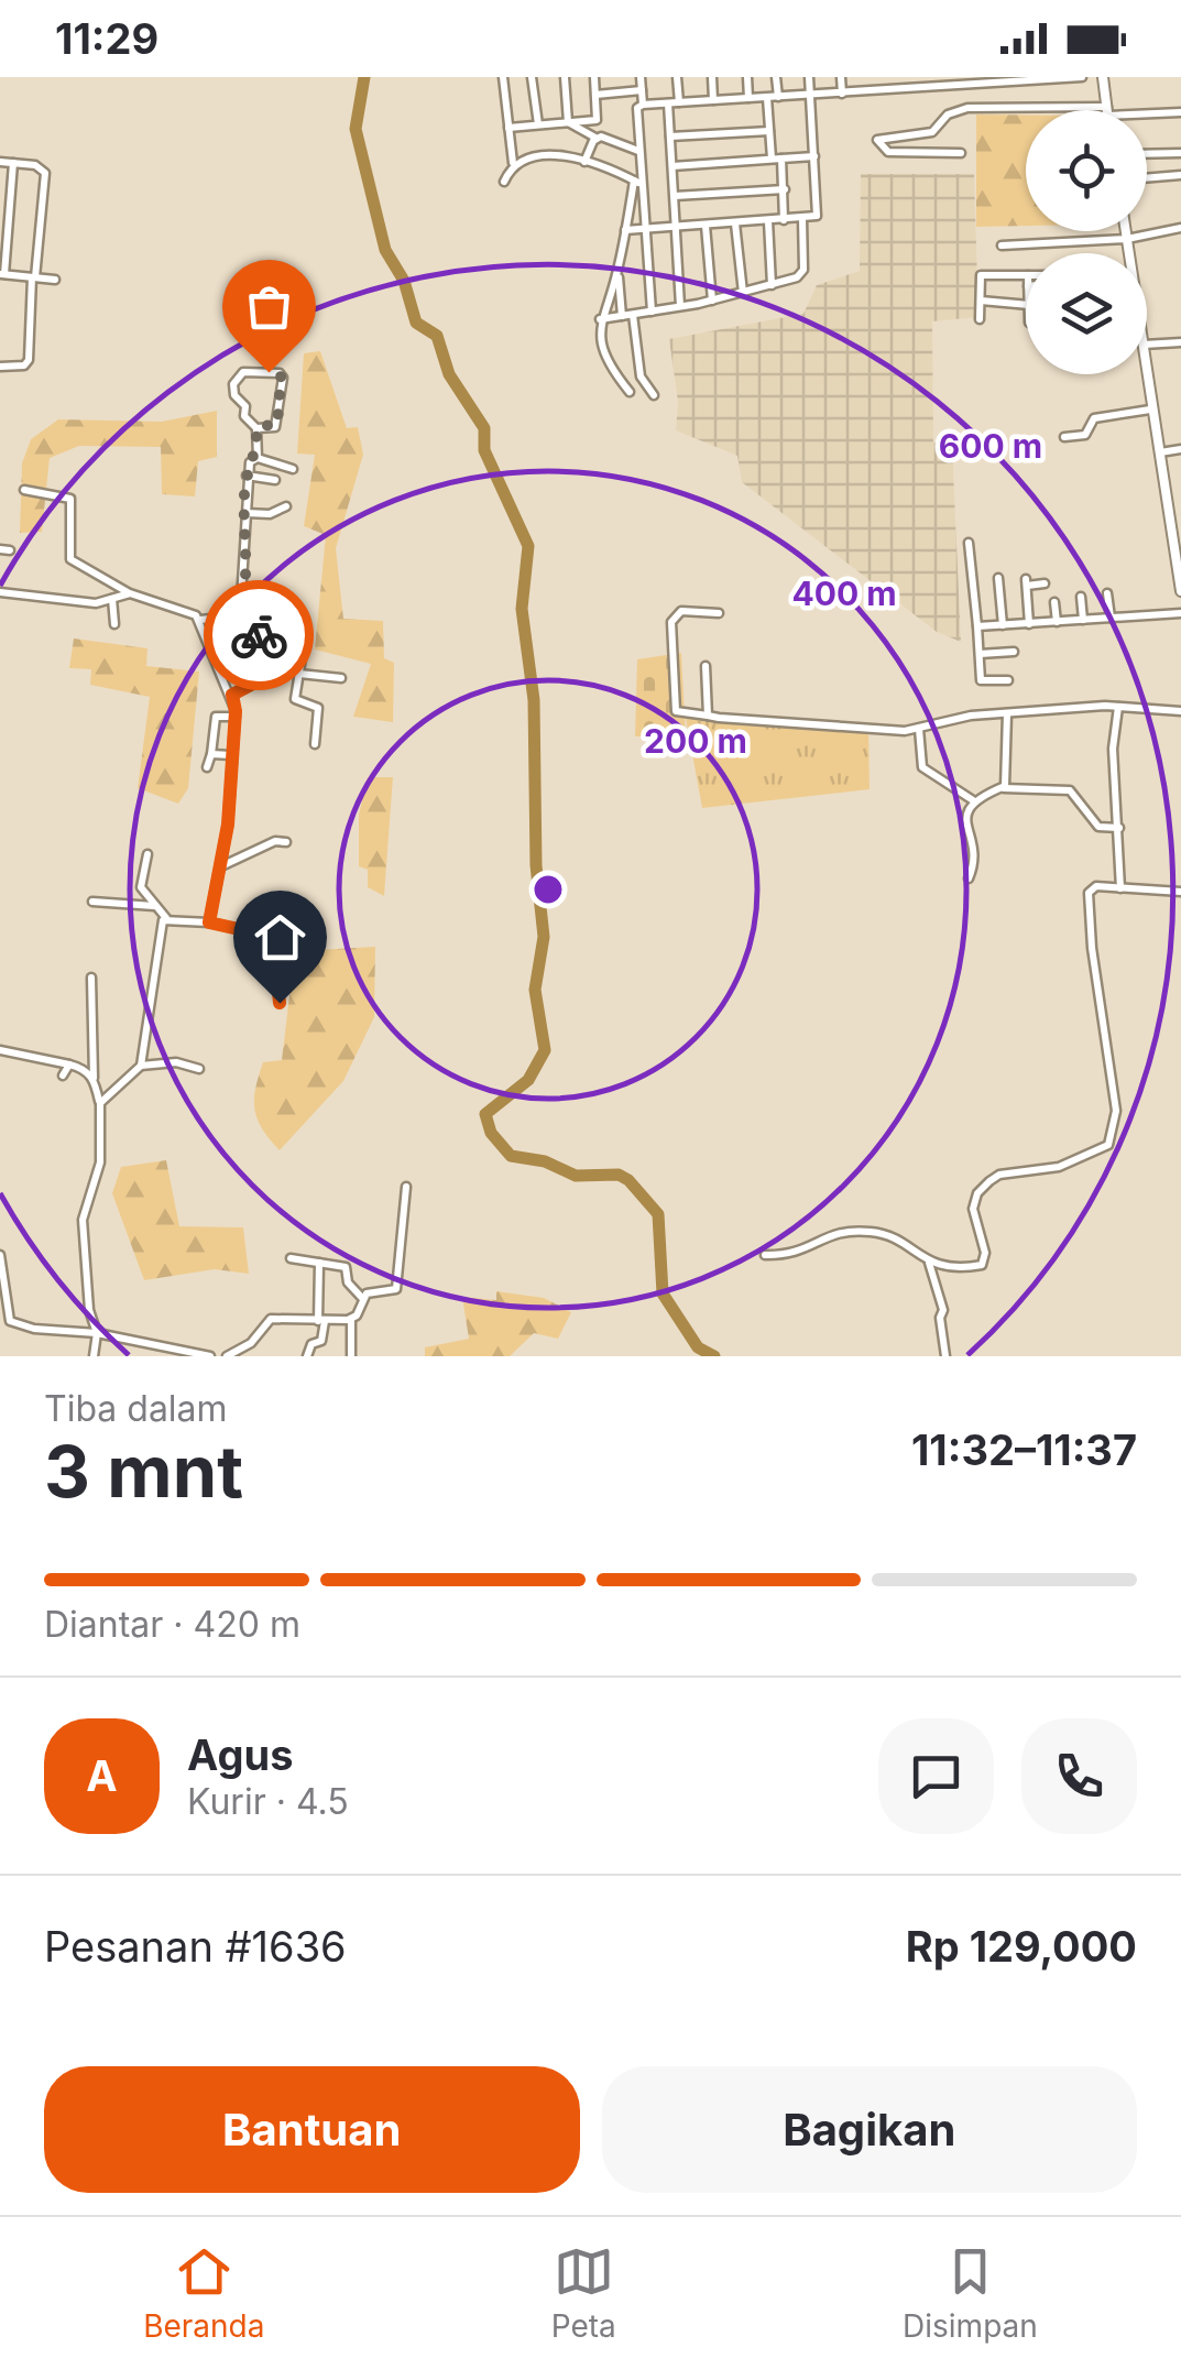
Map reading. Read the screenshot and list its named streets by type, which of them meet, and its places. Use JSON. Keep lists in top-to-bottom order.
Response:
{
  "page": {
    "status": "11:29",
    "heading": ["3 mnt", "Tiba dalam", "11:32–11:37"],
    "panel": [
      "Agus",
      "Kurir · 4.5",
      "Pesanan #1636",
      "Rp 129,000"
    ],
    "bar": "Diantar · 420 m",
    "round": "A",
    "buttons": ["Bantuan", "Bagikan"],
    "tabs": ["Beranda", "Peta", "Disimpan"]
  },
  "rings": ["600 m", "400 m", "200 m"]
}
